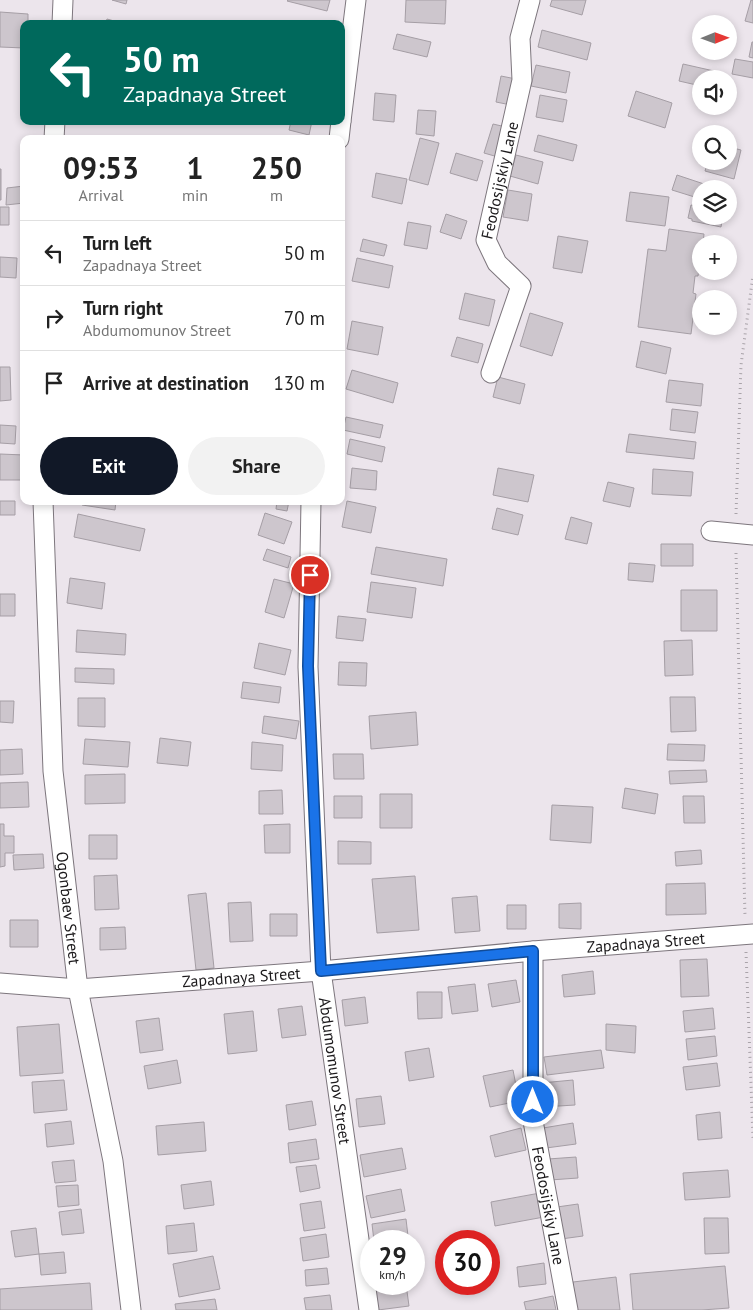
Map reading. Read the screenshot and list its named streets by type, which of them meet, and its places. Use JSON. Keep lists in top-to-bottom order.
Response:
{
  "streets": {
    "street": [
      "Feodosijskiy Lane",
      "Ogonbaev Street",
      "Zapadnaya Street",
      "Abdumomunov Street"
    ]
  },
  "crossings": [
    ["Feodosijskiy Lane", "Zapadnaya Street"],
    ["Ogonbaev Street", "Zapadnaya Street"],
    ["Zapadnaya Street", "Abdumomunov Street"]
  ],
  "north": "right",
  "page": {
    "map_buttons": ["+", "−"],
    "turn": ["50 m", "Zapadnaya Street"],
    "eta": [
      "09:53",
      "Arrival",
      "1",
      "min",
      "250",
      "m"
    ],
    "list": [
      {
        "name": "Turn left",
        "note": "Zapadnaya Street",
        "value": "50 m"
      },
      {
        "name": "Turn right",
        "note": "Abdumomunov Street",
        "value": "70 m"
      },
      {
        "name": "Arrive at destination",
        "value": "130 m"
      }
    ],
    "buttons": ["Exit", "Share"],
    "speed": "29 km/h",
    "limit": "30"
  }
}
